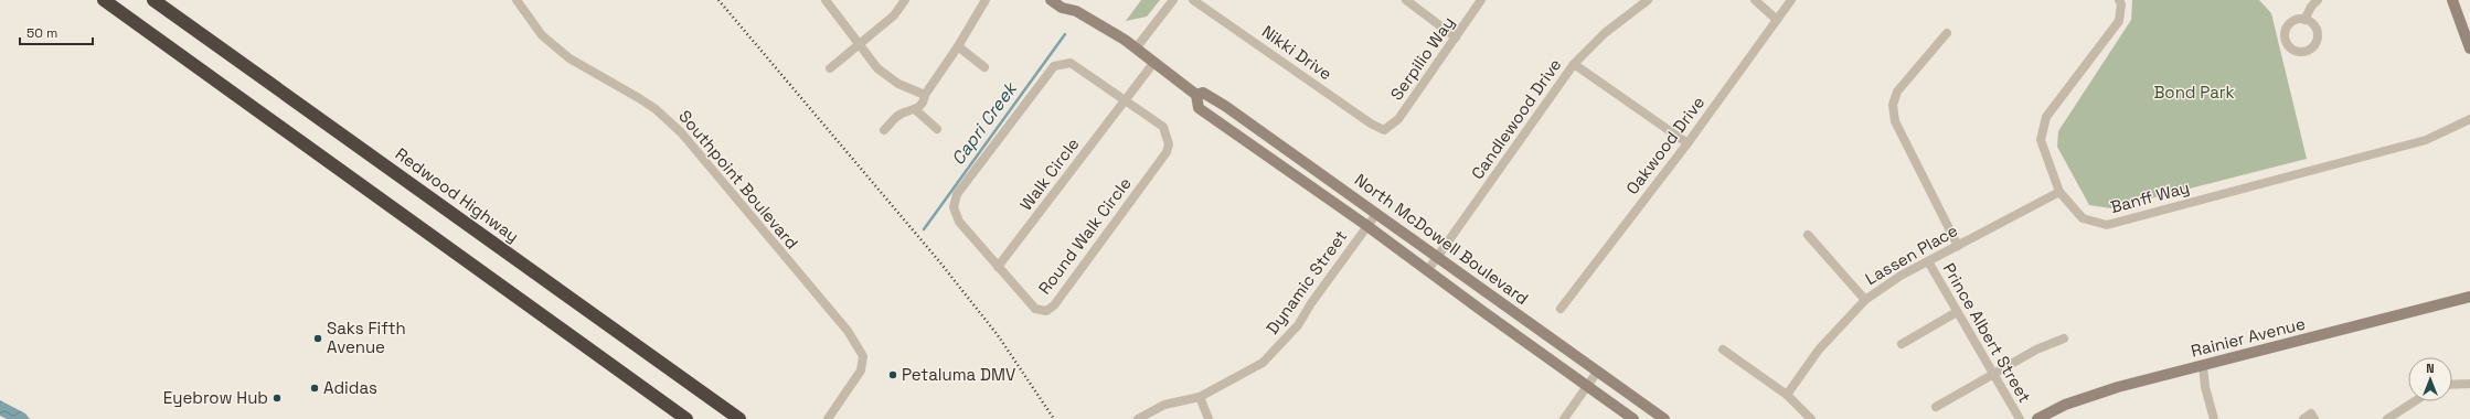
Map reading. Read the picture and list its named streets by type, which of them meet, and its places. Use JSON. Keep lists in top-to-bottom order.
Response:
{
  "streets": {
    "highway": ["Redwood Highway"],
    "main road": ["North McDowell Boulevard", "Rainier Avenue"],
    "street": [
      "Nikki Drive",
      "Serpilio Way",
      "Candlewood Drive",
      "Oakwood Drive",
      "Walk Circle",
      "Southpoint Boulevard",
      "Banff Way",
      "Round Walk Circle",
      "Lassen Place",
      "Dynamic Street",
      "Prince Albert Street"
    ]
  },
  "crossings": [
    ["Nikki Drive", "Serpilio Way"],
    ["Candlewood Drive", "North McDowell Boulevard"],
    ["Walk Circle", "Round Walk Circle"],
    ["Banff Way", "Lassen Place"],
    ["North McDowell Boulevard", "Dynamic Street"],
    ["Lassen Place", "Prince Albert Street"]
  ],
  "water": ["Capri Creek"],
  "parks": ["Bond Park"],
  "places": [
    "Saks Fifth Avenue",
    "Petaluma DMV",
    "Adidas",
    "Eyebrow Hub"
  ],
  "scale_bar": "50 m",
  "north": "top"
}
